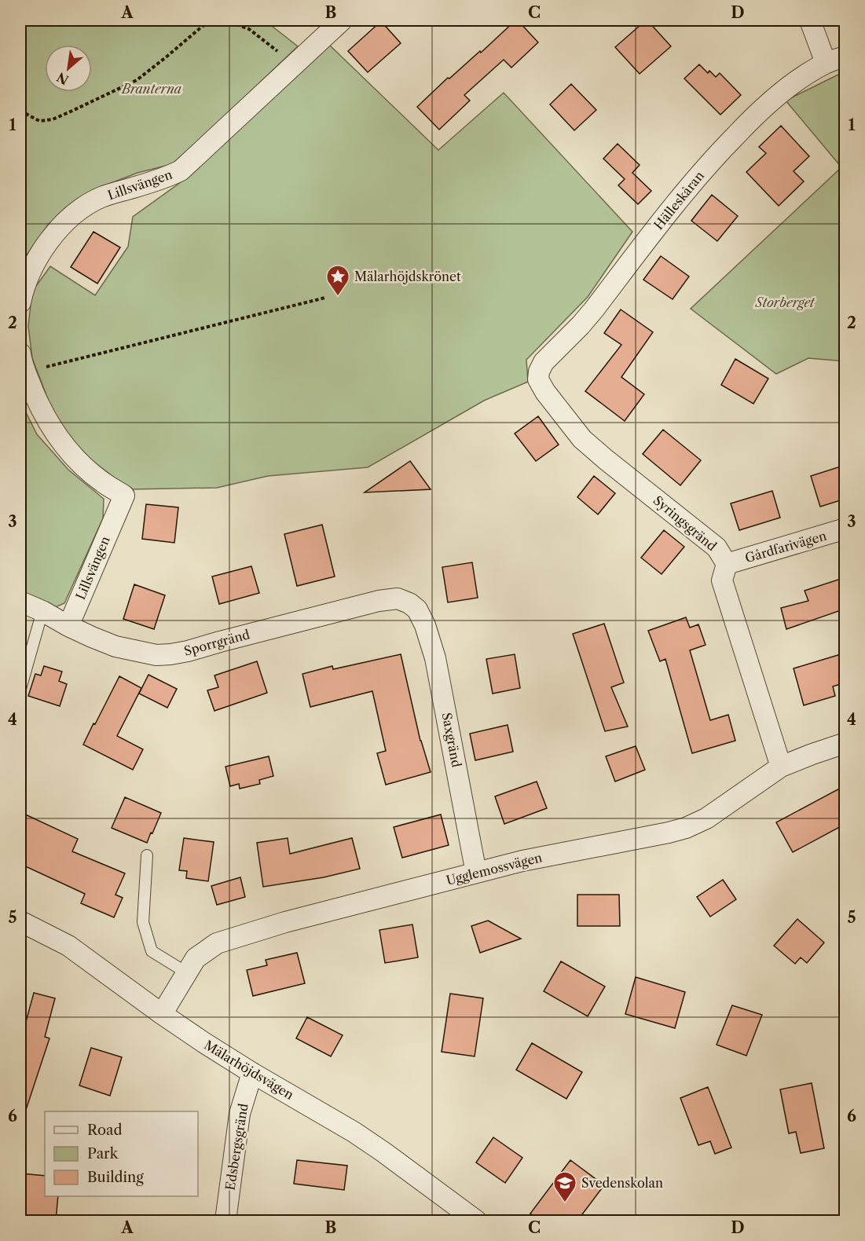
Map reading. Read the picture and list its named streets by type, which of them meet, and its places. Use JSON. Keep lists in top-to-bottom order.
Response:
{
  "streets": {
    "street": [
      "Lillsvängen",
      "Hälleskåran",
      "Syringsgränd",
      "Gårdfarivägen",
      "Sporrgränd",
      "Saxgränd",
      "Ugglemossvägen",
      "Mälarhöjdsvägen",
      "Edsbergsgränd"
    ]
  },
  "crossings": [
    ["Lillsvängen", "Sporrgränd"],
    ["Hälleskåran", "Syringsgränd"],
    ["Syringsgränd", "Gårdfarivägen"],
    ["Syringsgränd", "Ugglemossvägen"],
    ["Sporrgränd", "Saxgränd"],
    ["Saxgränd", "Ugglemossvägen"],
    ["Ugglemossvägen", "Mälarhöjdsvägen"],
    ["Mälarhöjdsvägen", "Edsbergsgränd"]
  ],
  "parks": ["Branterna", "Storberget"],
  "places": {
    "place": ["Mälarhöjdskrönet"],
    "school or university": ["Svedenskolan"]
  },
  "legend": ["Road", "Park", "Building"],
  "north": "bottom left",
  "grid": {
    "columns": [
      "A",
      "B",
      "C",
      "D"
    ],
    "rows": [
      "1",
      "2",
      "3",
      "4",
      "5",
      "6"
    ]
  }
}
